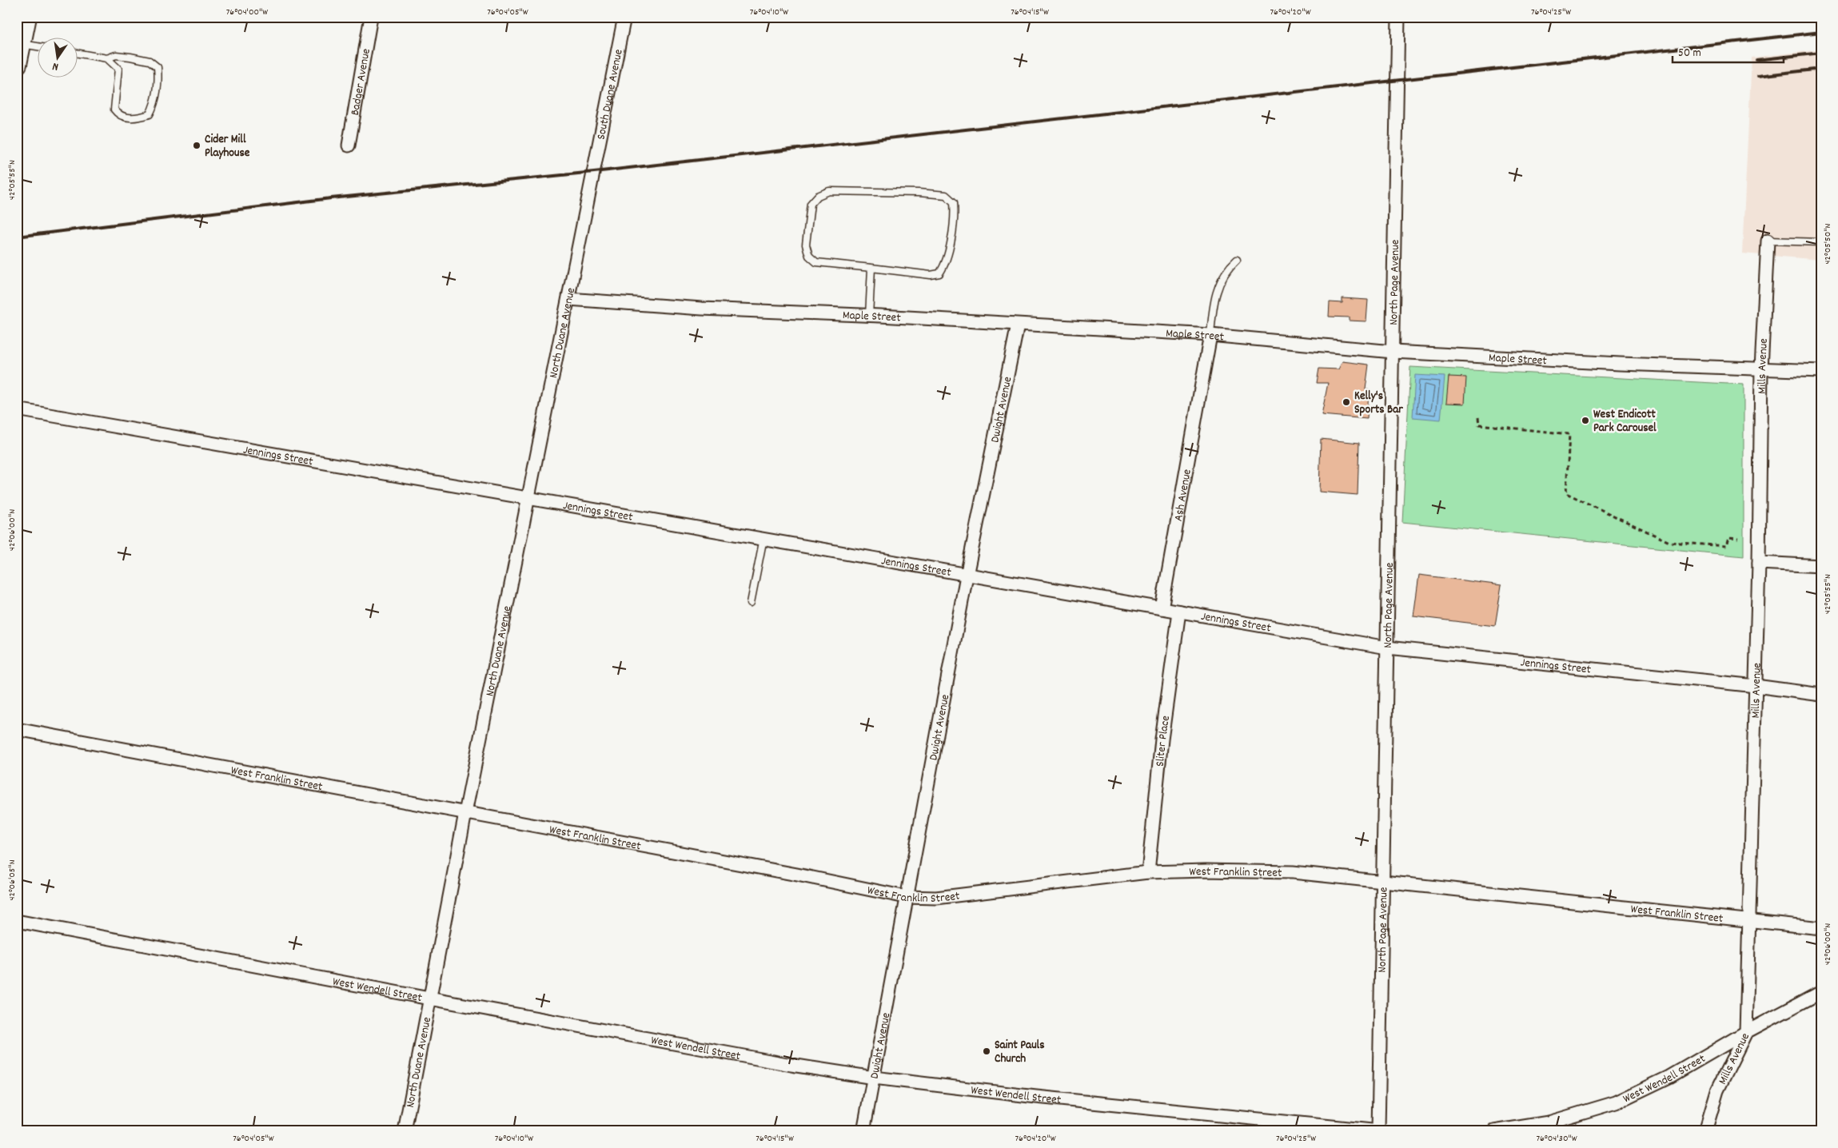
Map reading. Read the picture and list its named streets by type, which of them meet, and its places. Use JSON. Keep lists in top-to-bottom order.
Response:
{
  "streets": {
    "street": [
      "Badger Avenue",
      "South Duane Avenue",
      "North Page Avenue",
      "Maple Street",
      "North Duane Avenue",
      "Mills Avenue",
      "Dwight Avenue",
      "Jennings Street",
      "Ash Avenue",
      "Sliter Place",
      "West Franklin Street",
      "West Wendell Street"
    ]
  },
  "crossings": [
    ["South Duane Avenue", "North Duane Avenue"],
    ["North Page Avenue", "Maple Street"],
    ["North Page Avenue", "Jennings Street"],
    ["North Page Avenue", "West Franklin Street"],
    ["North Page Avenue", "West Wendell Street"],
    ["Maple Street", "North Duane Avenue"],
    ["Maple Street", "Mills Avenue"],
    ["Maple Street", "Dwight Avenue"],
    ["Maple Street", "Ash Avenue"],
    ["North Duane Avenue", "Jennings Street"],
    ["North Duane Avenue", "West Franklin Street"],
    ["North Duane Avenue", "West Wendell Street"],
    ["Mills Avenue", "Jennings Street"],
    ["Mills Avenue", "West Franklin Street"],
    ["Mills Avenue", "West Wendell Street"],
    ["Dwight Avenue", "Jennings Street"],
    ["Dwight Avenue", "West Franklin Street"],
    ["Dwight Avenue", "West Wendell Street"],
    ["Jennings Street", "Ash Avenue"],
    ["Jennings Street", "Sliter Place"],
    ["Sliter Place", "West Franklin Street"]
  ],
  "places": [
    "Cider Mill Playhouse",
    "Kelly's Sports Bar",
    "West Endicott Park Carousel",
    "Saint Pauls Church"
  ],
  "scale_bar": "50 m",
  "north": "bottom",
  "coordinates": [
    "76°04'00\"W",
    "76°04'05\"W",
    "76°04'10\"W",
    "76°04'15\"W",
    "76°04'20\"W",
    "76°04'25\"W",
    "42°05'55\"N",
    "42°05'50\"N",
    "42°06'00\"N",
    "42°06'05\"N",
    "76°04'30\"W"
  ]
}
